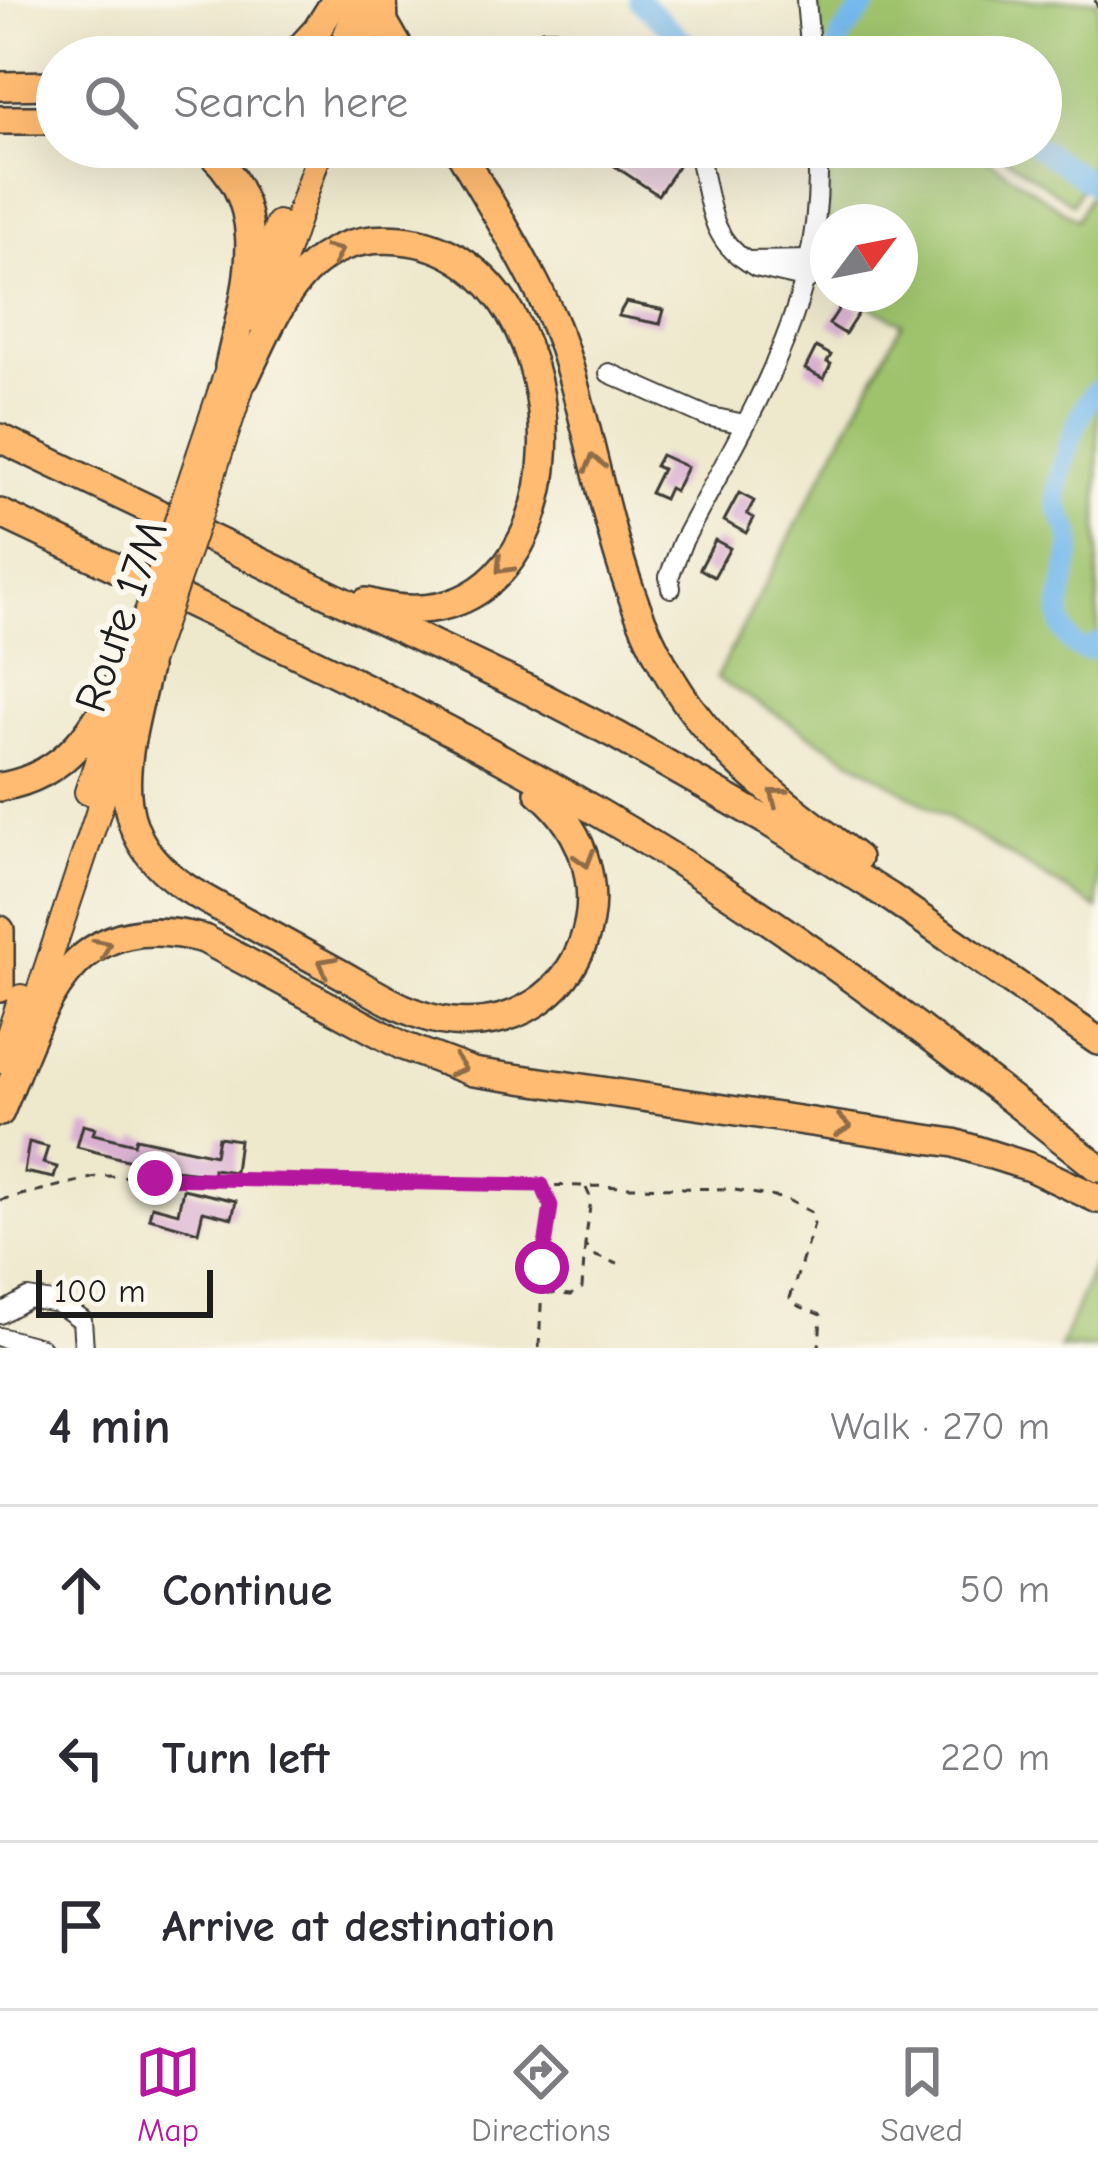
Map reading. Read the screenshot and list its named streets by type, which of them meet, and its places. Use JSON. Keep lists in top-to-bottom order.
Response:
{
  "streets": {
    "main road": ["Route 17M"]
  },
  "scale_bar": "100 m",
  "north": "top right",
  "page": {
    "search": "Search here",
    "scale": "100 m",
    "heading": ["4 min", "Walk · 270 m"],
    "list": [
      ["Continue", "50 m"],
      ["Turn left", "220 m"],
      "Arrive at destination"
    ],
    "nav": ["Map", "Directions", "Saved"]
  }
}
